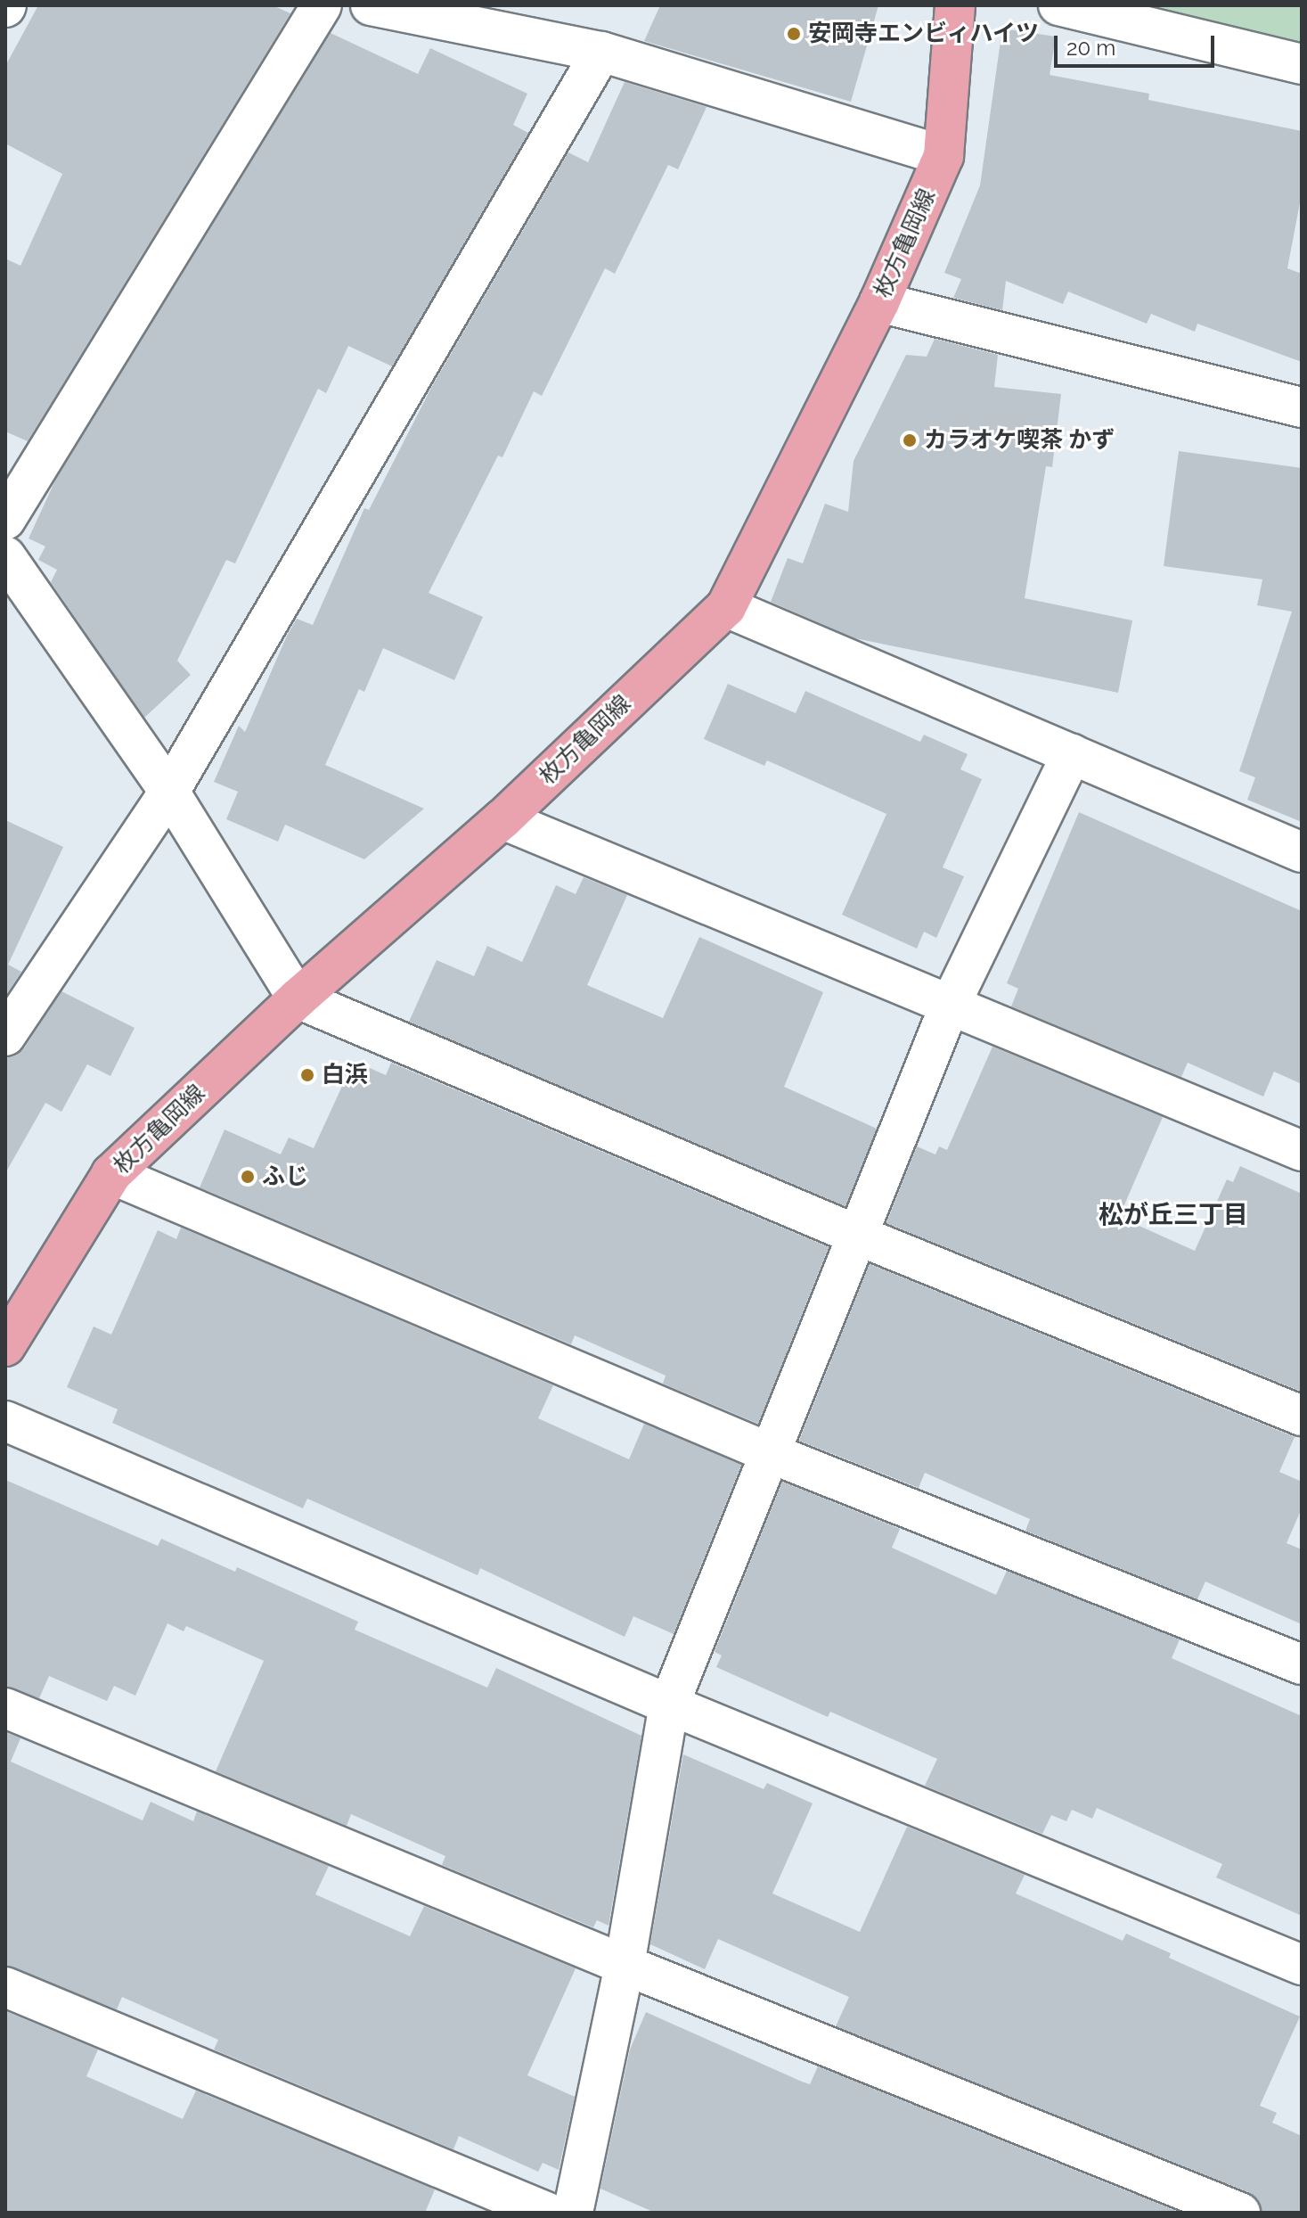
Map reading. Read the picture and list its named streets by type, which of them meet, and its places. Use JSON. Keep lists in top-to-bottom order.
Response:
{
  "streets": {
    "main road": ["枚方亀岡線"]
  },
  "districts": ["松が丘三丁目"],
  "places": [
    "安岡寺エンビィハイツ",
    "カラオケ喫茶 かず",
    "白浜",
    "ふじ"
  ],
  "scale_bar": "20 m"
}
